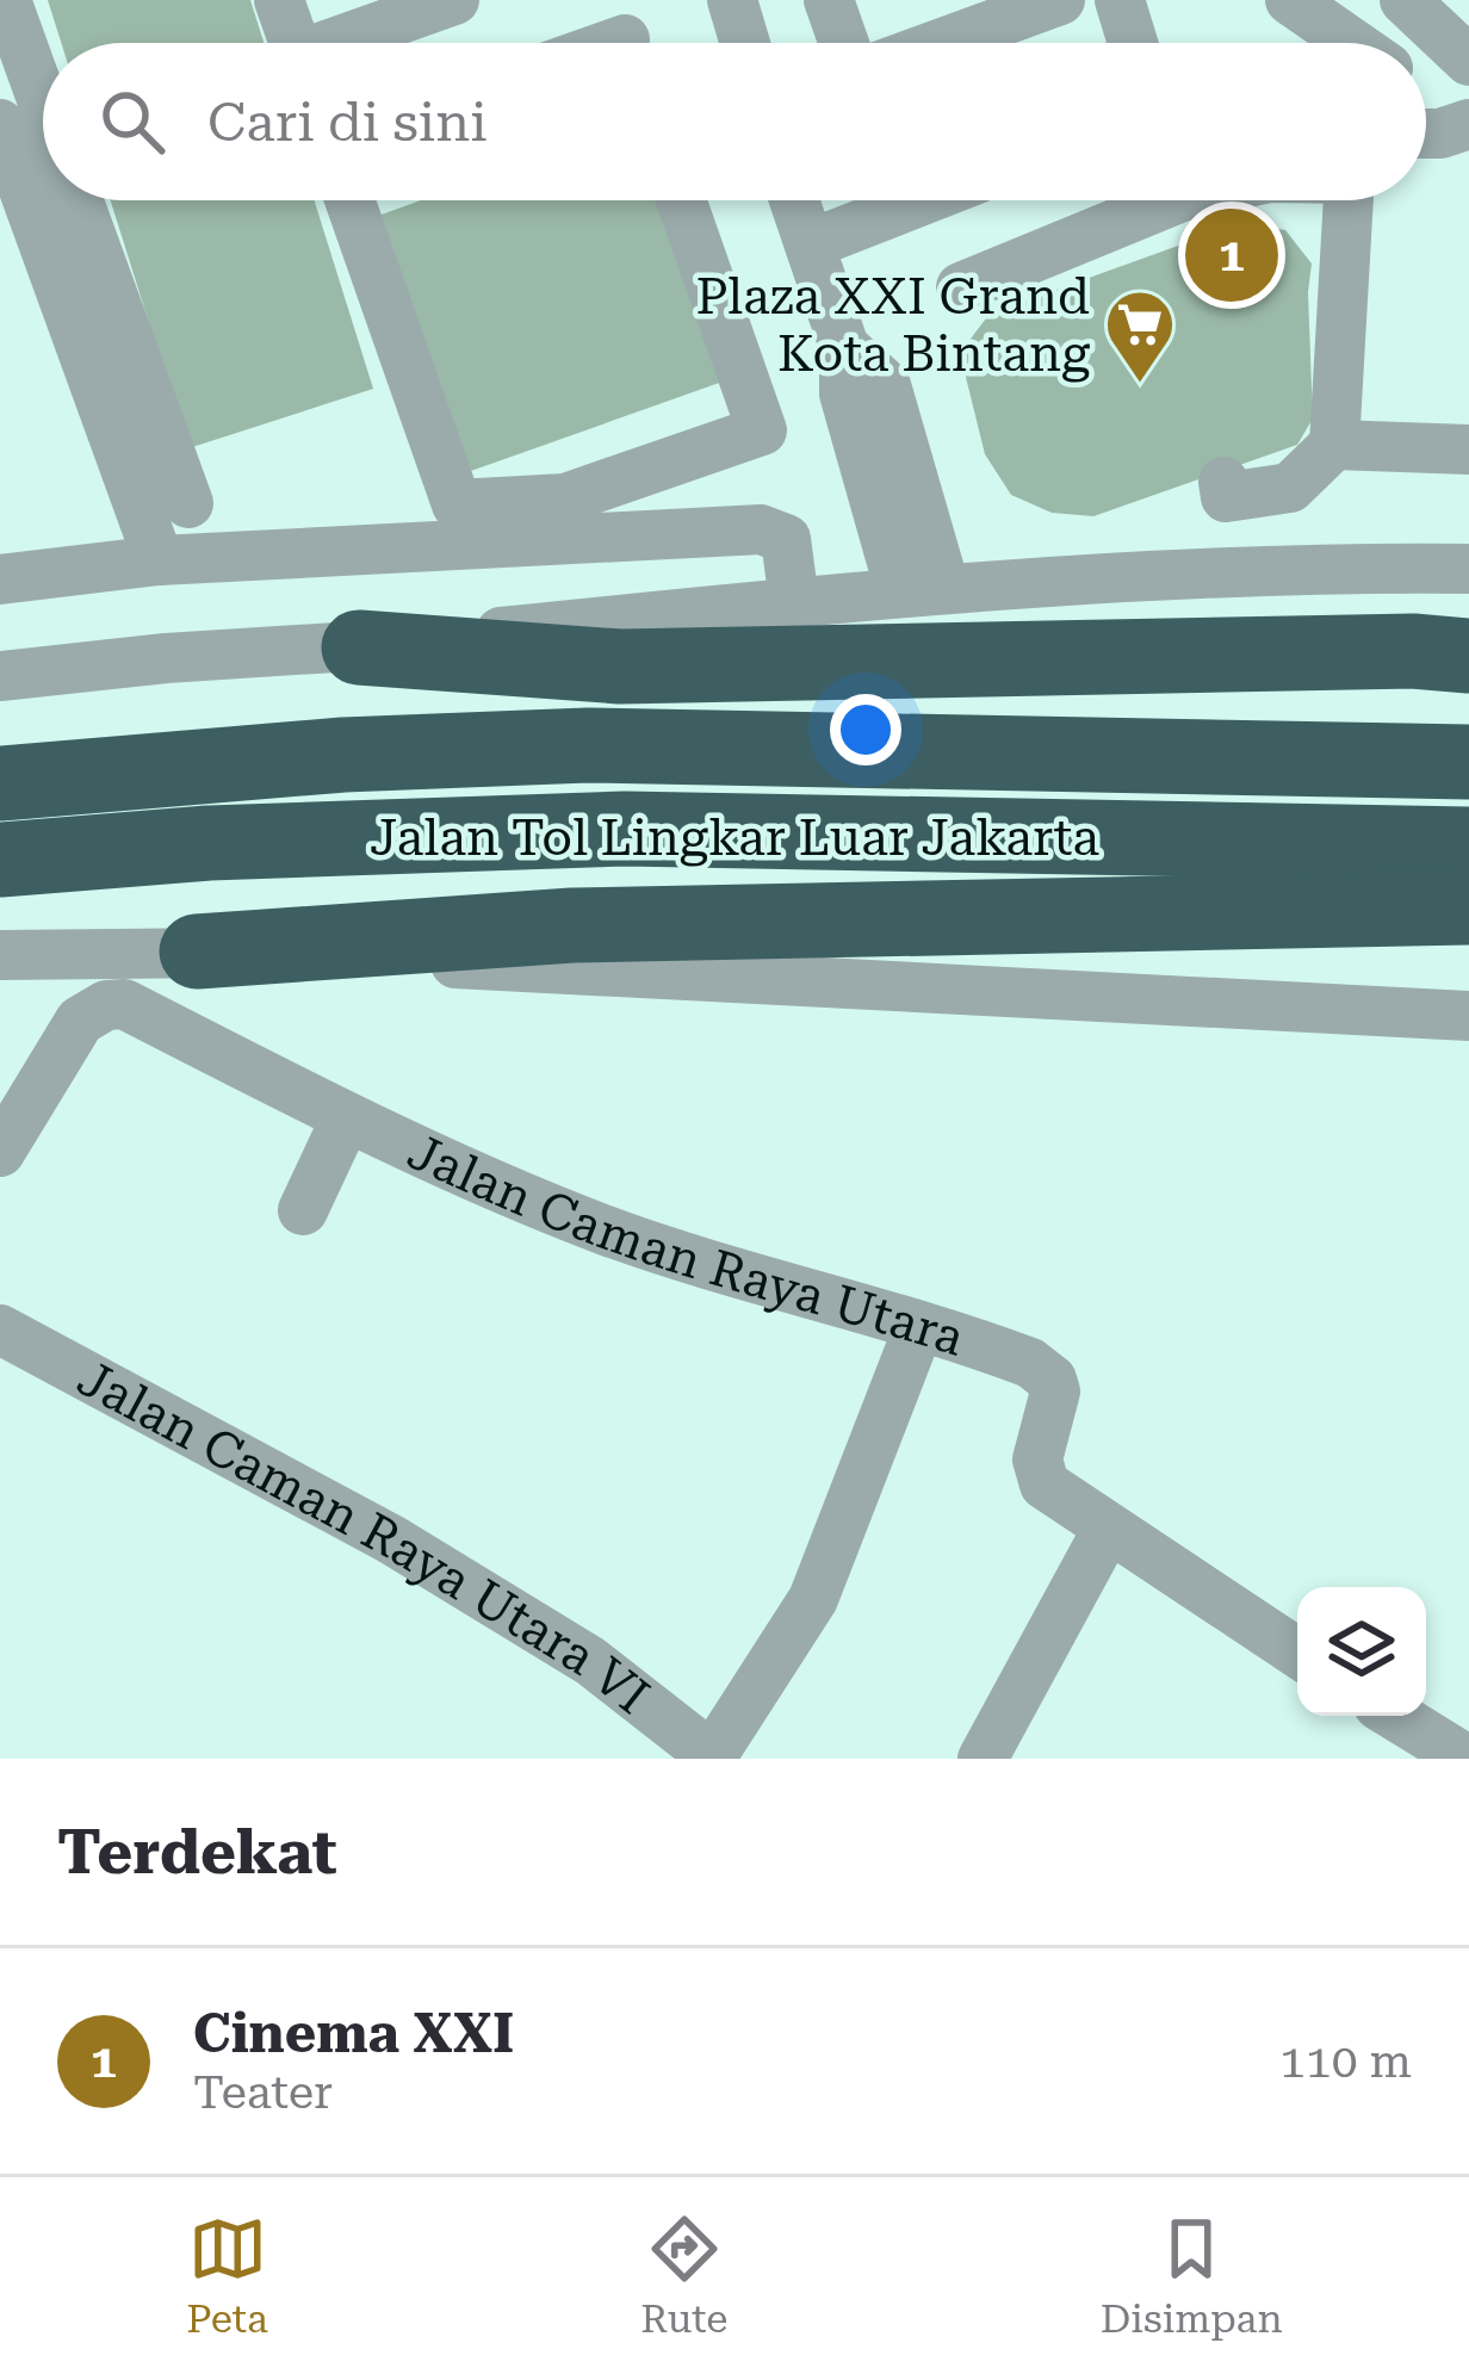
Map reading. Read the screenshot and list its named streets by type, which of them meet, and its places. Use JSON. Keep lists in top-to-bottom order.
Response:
{
  "streets": {
    "highway": ["Jalan Tol Lingkar Luar Jakarta"],
    "street": ["Jalan Caman Raya Utara", "Jalan Caman Raya Utara VI"]
  },
  "places": {
    "supermarket": ["Plaza XXI Grand Kota Bintang"]
  },
  "page": {
    "search": "Cari di sini",
    "pins": "1",
    "heading": "Terdekat",
    "list": [
      {
        "mark": "1",
        "name": "Cinema XXI",
        "note": "Teater",
        "value": "110 m"
      }
    ],
    "nav": ["Peta", "Rute", "Disimpan"]
  }
}
